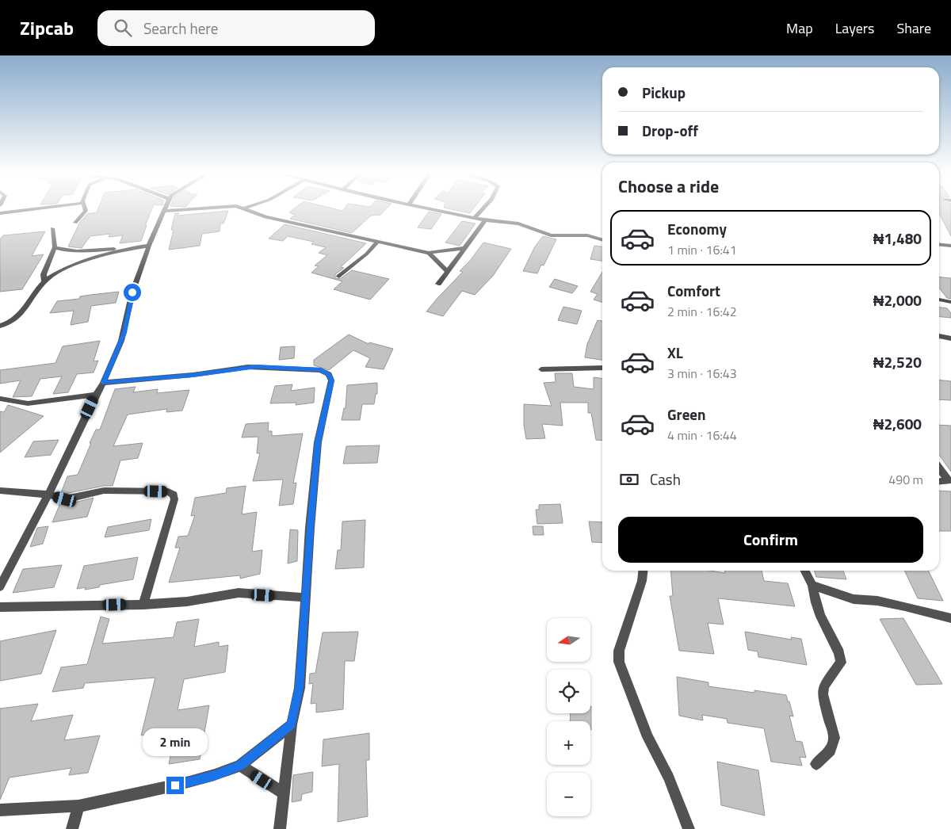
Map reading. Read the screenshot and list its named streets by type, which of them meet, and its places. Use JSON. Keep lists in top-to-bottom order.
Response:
{
  "north": "left",
  "page": {
    "header": "Zipcab",
    "search": "Search here",
    "nav": ["Map", "Layers", "Share"],
    "banner": ["Pickup", "Drop-off"],
    "heading": "Choose a ride",
    "list": [
      {
        "name": "Economy",
        "note": "1 min · 16:41",
        "value": "₦1,480"
      },
      {
        "name": "Comfort",
        "note": "2 min · 16:42",
        "value": "₦2,000"
      },
      {
        "name": "XL",
        "note": "3 min · 16:43",
        "value": "₦2,520"
      },
      {
        "name": "Green",
        "note": "4 min · 16:44",
        "value": "₦2,600"
      }
    ],
    "pay": ["Cash", "490 m"],
    "buttons": "Confirm",
    "map_buttons": ["+", "−"],
    "bubble": "2 min"
  }
}
